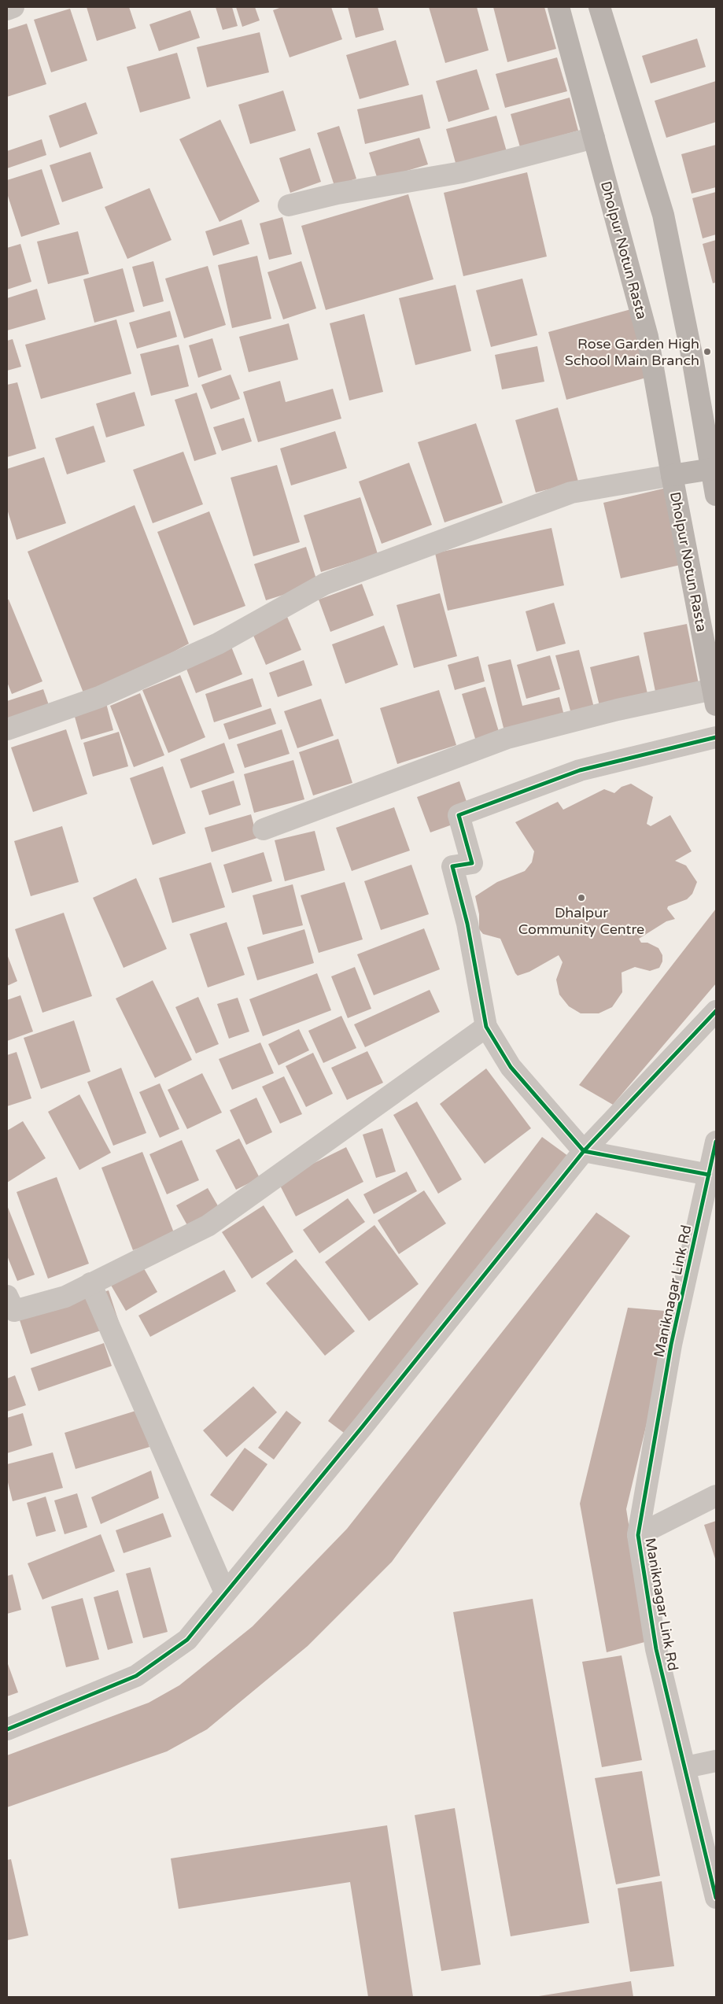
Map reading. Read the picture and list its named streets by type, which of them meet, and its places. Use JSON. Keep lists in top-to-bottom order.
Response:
{
  "streets": {
    "main road": ["Dholpur Notun Rasta"],
    "street": ["Maniknagar Link Rd"]
  },
  "places": ["Rose Garden High School Main Branch", "Dhalpur Community Centre"]
}
